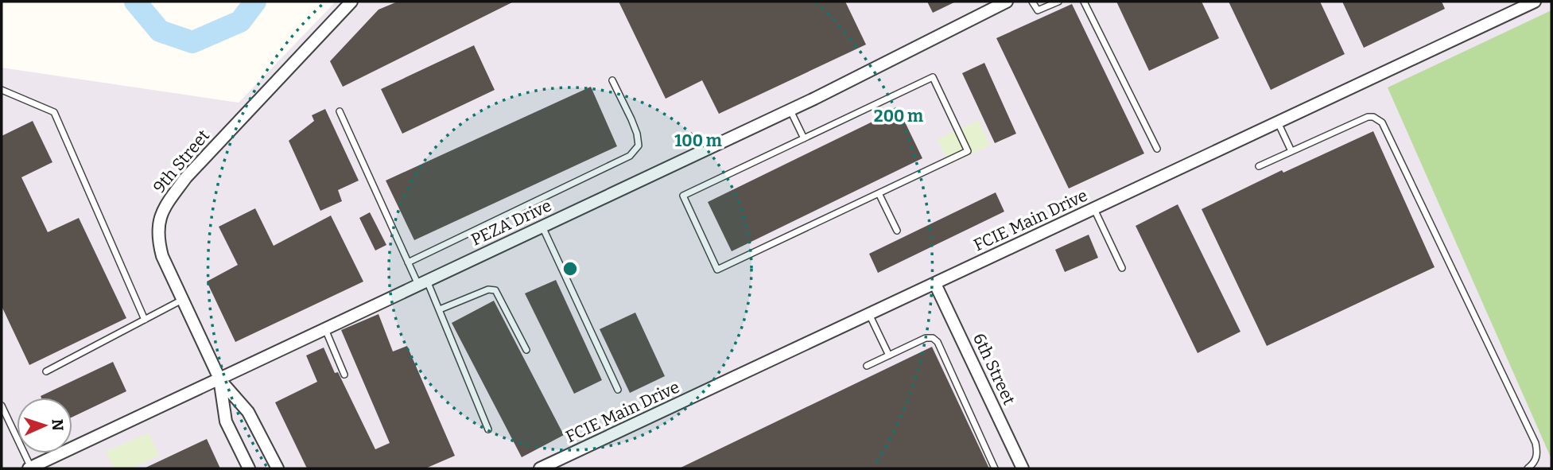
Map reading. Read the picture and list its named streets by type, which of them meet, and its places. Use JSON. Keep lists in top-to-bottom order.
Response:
{
  "streets": {
    "street": [
      "9th Street",
      "FCIE Main Drive",
      "PEZA Drive",
      "6th Street"
    ]
  },
  "crossings": [
    ["9th Street", "PEZA Drive"],
    ["FCIE Main Drive", "6th Street"]
  ],
  "north": "right",
  "rings": ["200 m", "100 m"]
}
